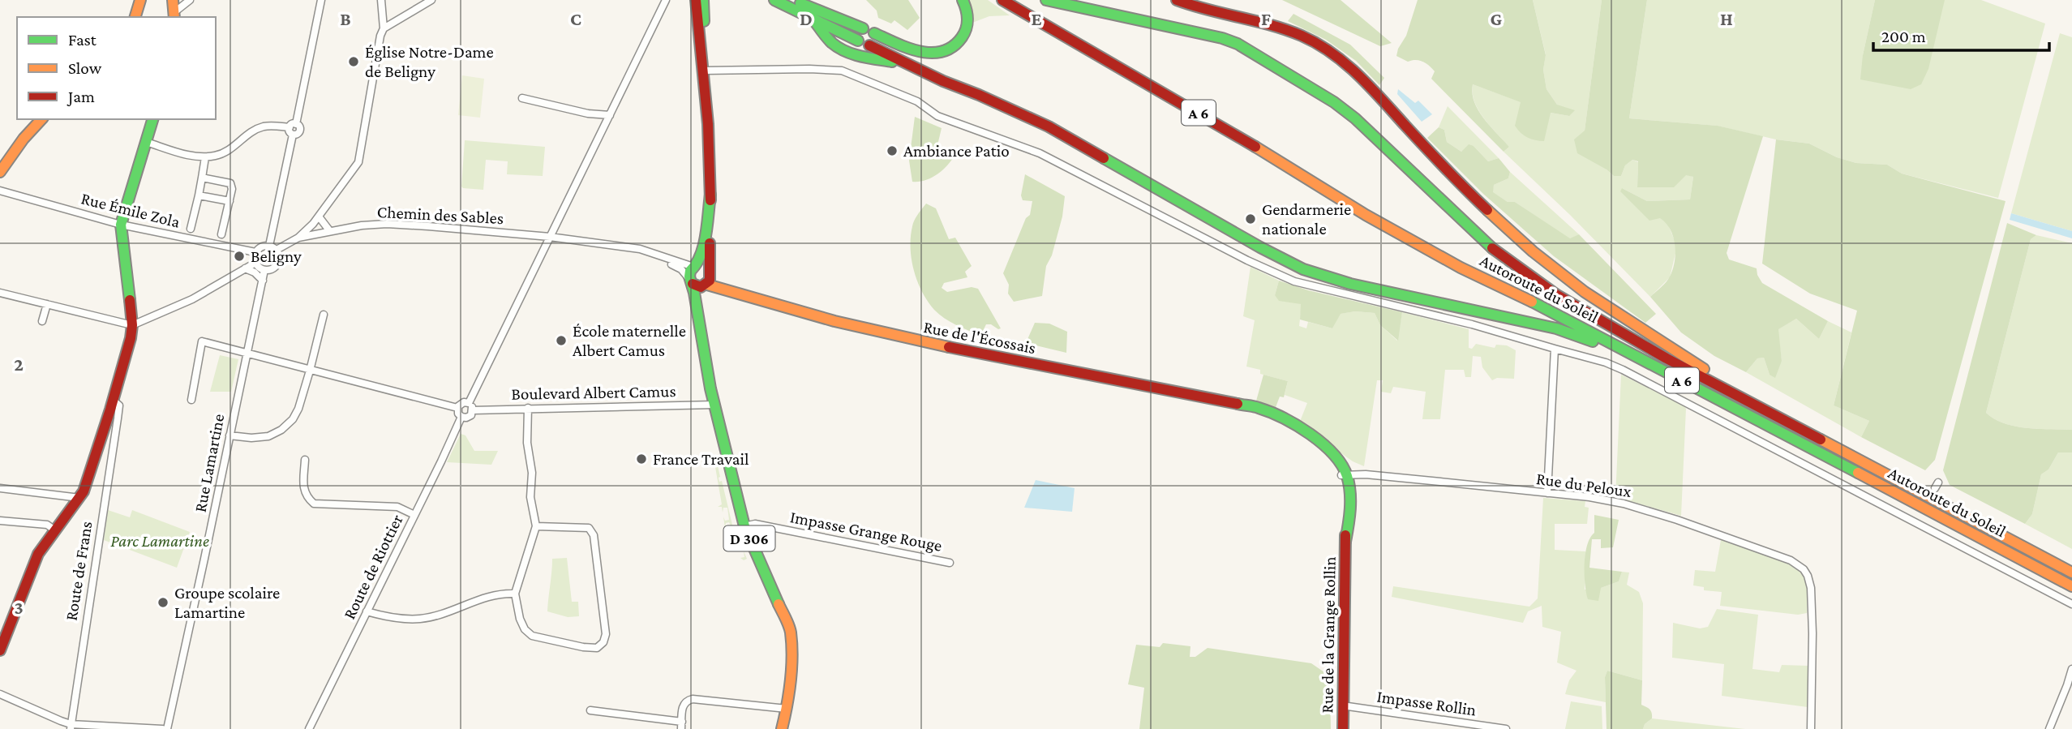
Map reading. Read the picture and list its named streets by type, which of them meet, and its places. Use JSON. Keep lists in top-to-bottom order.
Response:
{
  "streets": {
    "main road": [
      "A 6",
      "Autoroute du Soleil",
      "Rue de l'Écossais",
      "D 306",
      "Route de Frans",
      "Rue de la Grange Rollin"
    ],
    "street": [
      "Rue Émile Zola",
      "Chemin des Sables",
      "Boulevard Albert Camus",
      "Rue Lamartine",
      "Rue du Peloux",
      "Impasse Grange Rouge",
      "Route de Riottier",
      "Impasse Rollin"
    ]
  },
  "crossings": [
    ["Rue Émile Zola", "Rue Lamartine"],
    ["Rue Émile Zola", "Route de Frans"],
    ["Rue de l'Écossais", "Rue du Peloux"],
    ["Rue de l'Écossais", "D 306"],
    ["Rue de l'Écossais", "Rue de la Grange Rollin"],
    ["Boulevard Albert Camus", "D 306"],
    ["Boulevard Albert Camus", "Route de Riottier"],
    ["Rue du Peloux", "Rue de la Grange Rollin"],
    ["Impasse Grange Rouge", "D 306"],
    ["Rue de la Grange Rollin", "Impasse Rollin"]
  ],
  "parks": ["Parc Lamartine"],
  "places": [
    "Église Notre-Dame de Beligny",
    "Ambiance Patio",
    "Gendarmerie nationale",
    "Beligny",
    "École maternelle Albert Camus",
    "France Travail",
    "Groupe scolaire Lamartine"
  ],
  "legend": ["Fast", "Slow", "Jam"],
  "scale_bar": "200 m",
  "grid": {
    "columns": [
      "B",
      "C",
      "D",
      "E",
      "F",
      "G",
      "H"
    ],
    "rows": ["2", "3"]
  }
}
